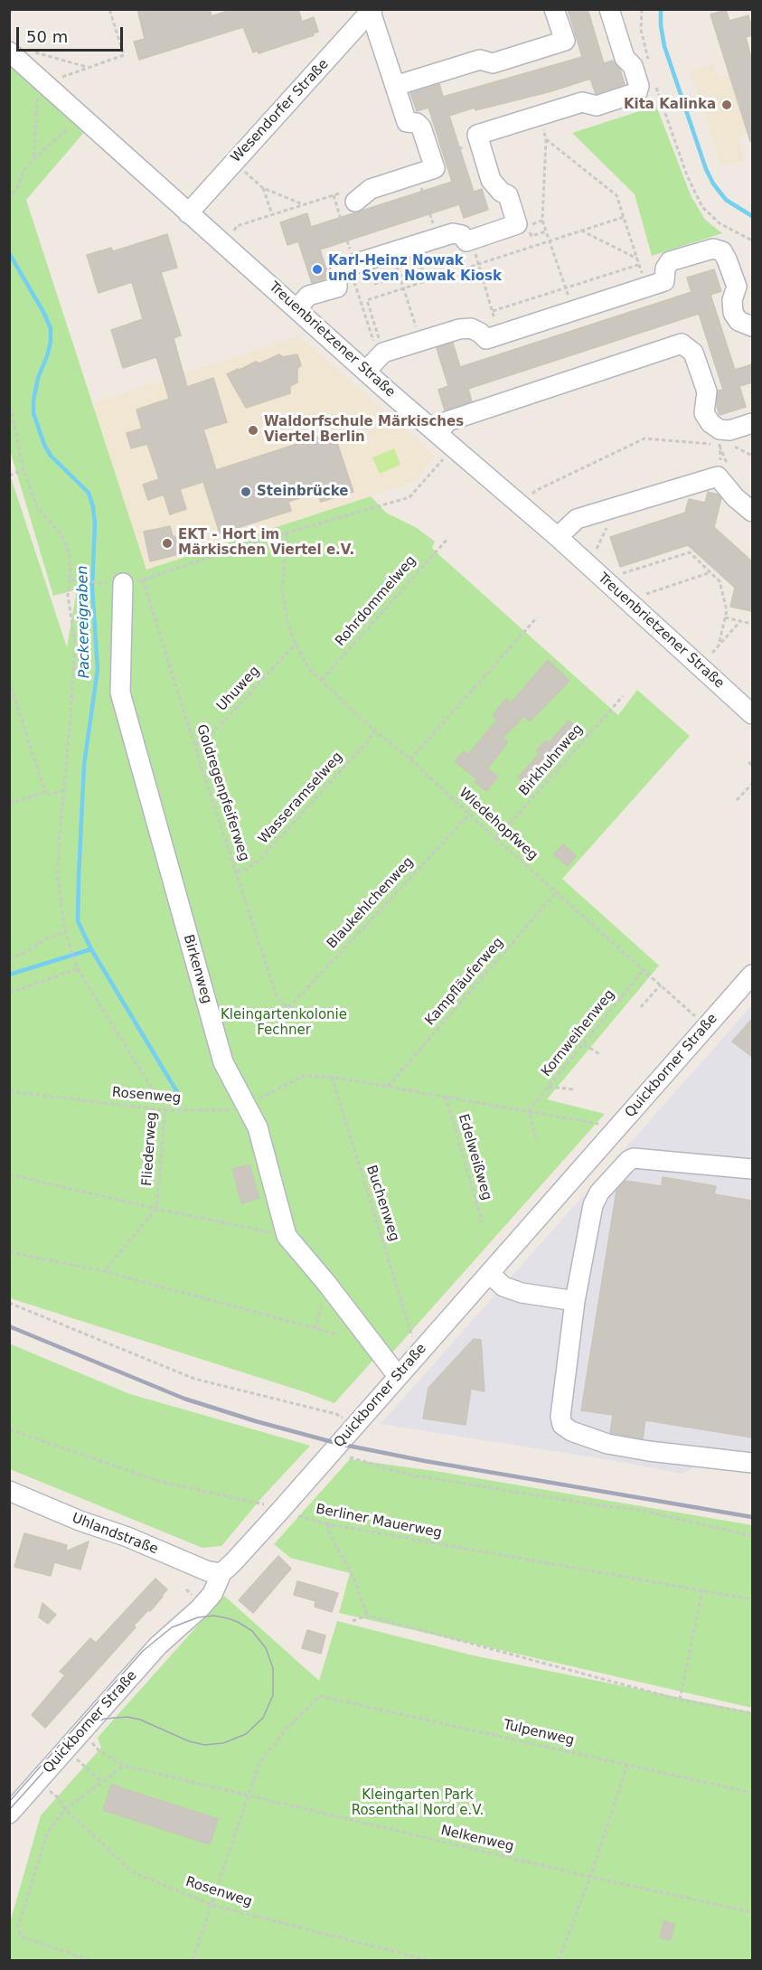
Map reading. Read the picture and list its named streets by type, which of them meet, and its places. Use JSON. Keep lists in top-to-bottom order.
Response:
{
  "streets": {
    "street": [
      "Wesendorfer Straße",
      "Treuenbrietzener Straße",
      "Birkenweg",
      "Quickborner Straße",
      "Uhlandstraße"
    ],
    "path": [
      "Rohrdommelweg",
      "Uhuweg",
      "Birkhuhnweg",
      "Goldregenpfeiferweg",
      "Wasseramselweg",
      "Wiedehopfweg",
      "Blaukehlchenweg",
      "Kampfläuferweg",
      "Kornweihenweg",
      "Rosenweg",
      "Fliederweg",
      "Edelweißweg",
      "Buchenweg",
      "Berliner Mauerweg",
      "Tulpenweg",
      "Nelkenweg"
    ]
  },
  "crossings": [
    ["Wesendorfer Straße", "Treuenbrietzener Straße"],
    ["Rohrdommelweg", "Wiedehopfweg"],
    ["Uhuweg", "Goldregenpfeiferweg"],
    ["Uhuweg", "Wiedehopfweg"],
    ["Birkhuhnweg", "Wiedehopfweg"],
    ["Goldregenpfeiferweg", "Wasseramselweg"],
    ["Goldregenpfeiferweg", "Blaukehlchenweg"],
    ["Wasseramselweg", "Wiedehopfweg"],
    ["Wiedehopfweg", "Blaukehlchenweg"],
    ["Wiedehopfweg", "Kampfläuferweg"],
    ["Wiedehopfweg", "Kornweihenweg"],
    ["Birkenweg", "Quickborner Straße"],
    ["Birkenweg", "Rosenweg"],
    ["Kampfläuferweg", "Rosenweg"],
    ["Kornweihenweg", "Rosenweg"],
    ["Quickborner Straße", "Rosenweg"],
    ["Quickborner Straße", "Berliner Mauerweg"],
    ["Quickborner Straße", "Uhlandstraße"],
    ["Quickborner Straße", "Nelkenweg"],
    ["Rosenweg", "Fliederweg"],
    ["Rosenweg", "Edelweißweg"],
    ["Rosenweg", "Buchenweg"],
    ["Tulpenweg", "Nelkenweg"]
  ],
  "water": ["Packereigraben"],
  "parks": ["Kleingartenkolonie Fechner", "Kleingarten Park Rosenthal Nord e.V."],
  "places": [
    "Kita Kalinka",
    "Karl-Heinz Nowak und Sven Nowak Kiosk",
    "Waldorfschule Märkisches Viertel Berlin",
    "Steinbrücke",
    "EKT - Hort im Märkischen Viertel e.V."
  ],
  "scale_bar": "50 m"
}
